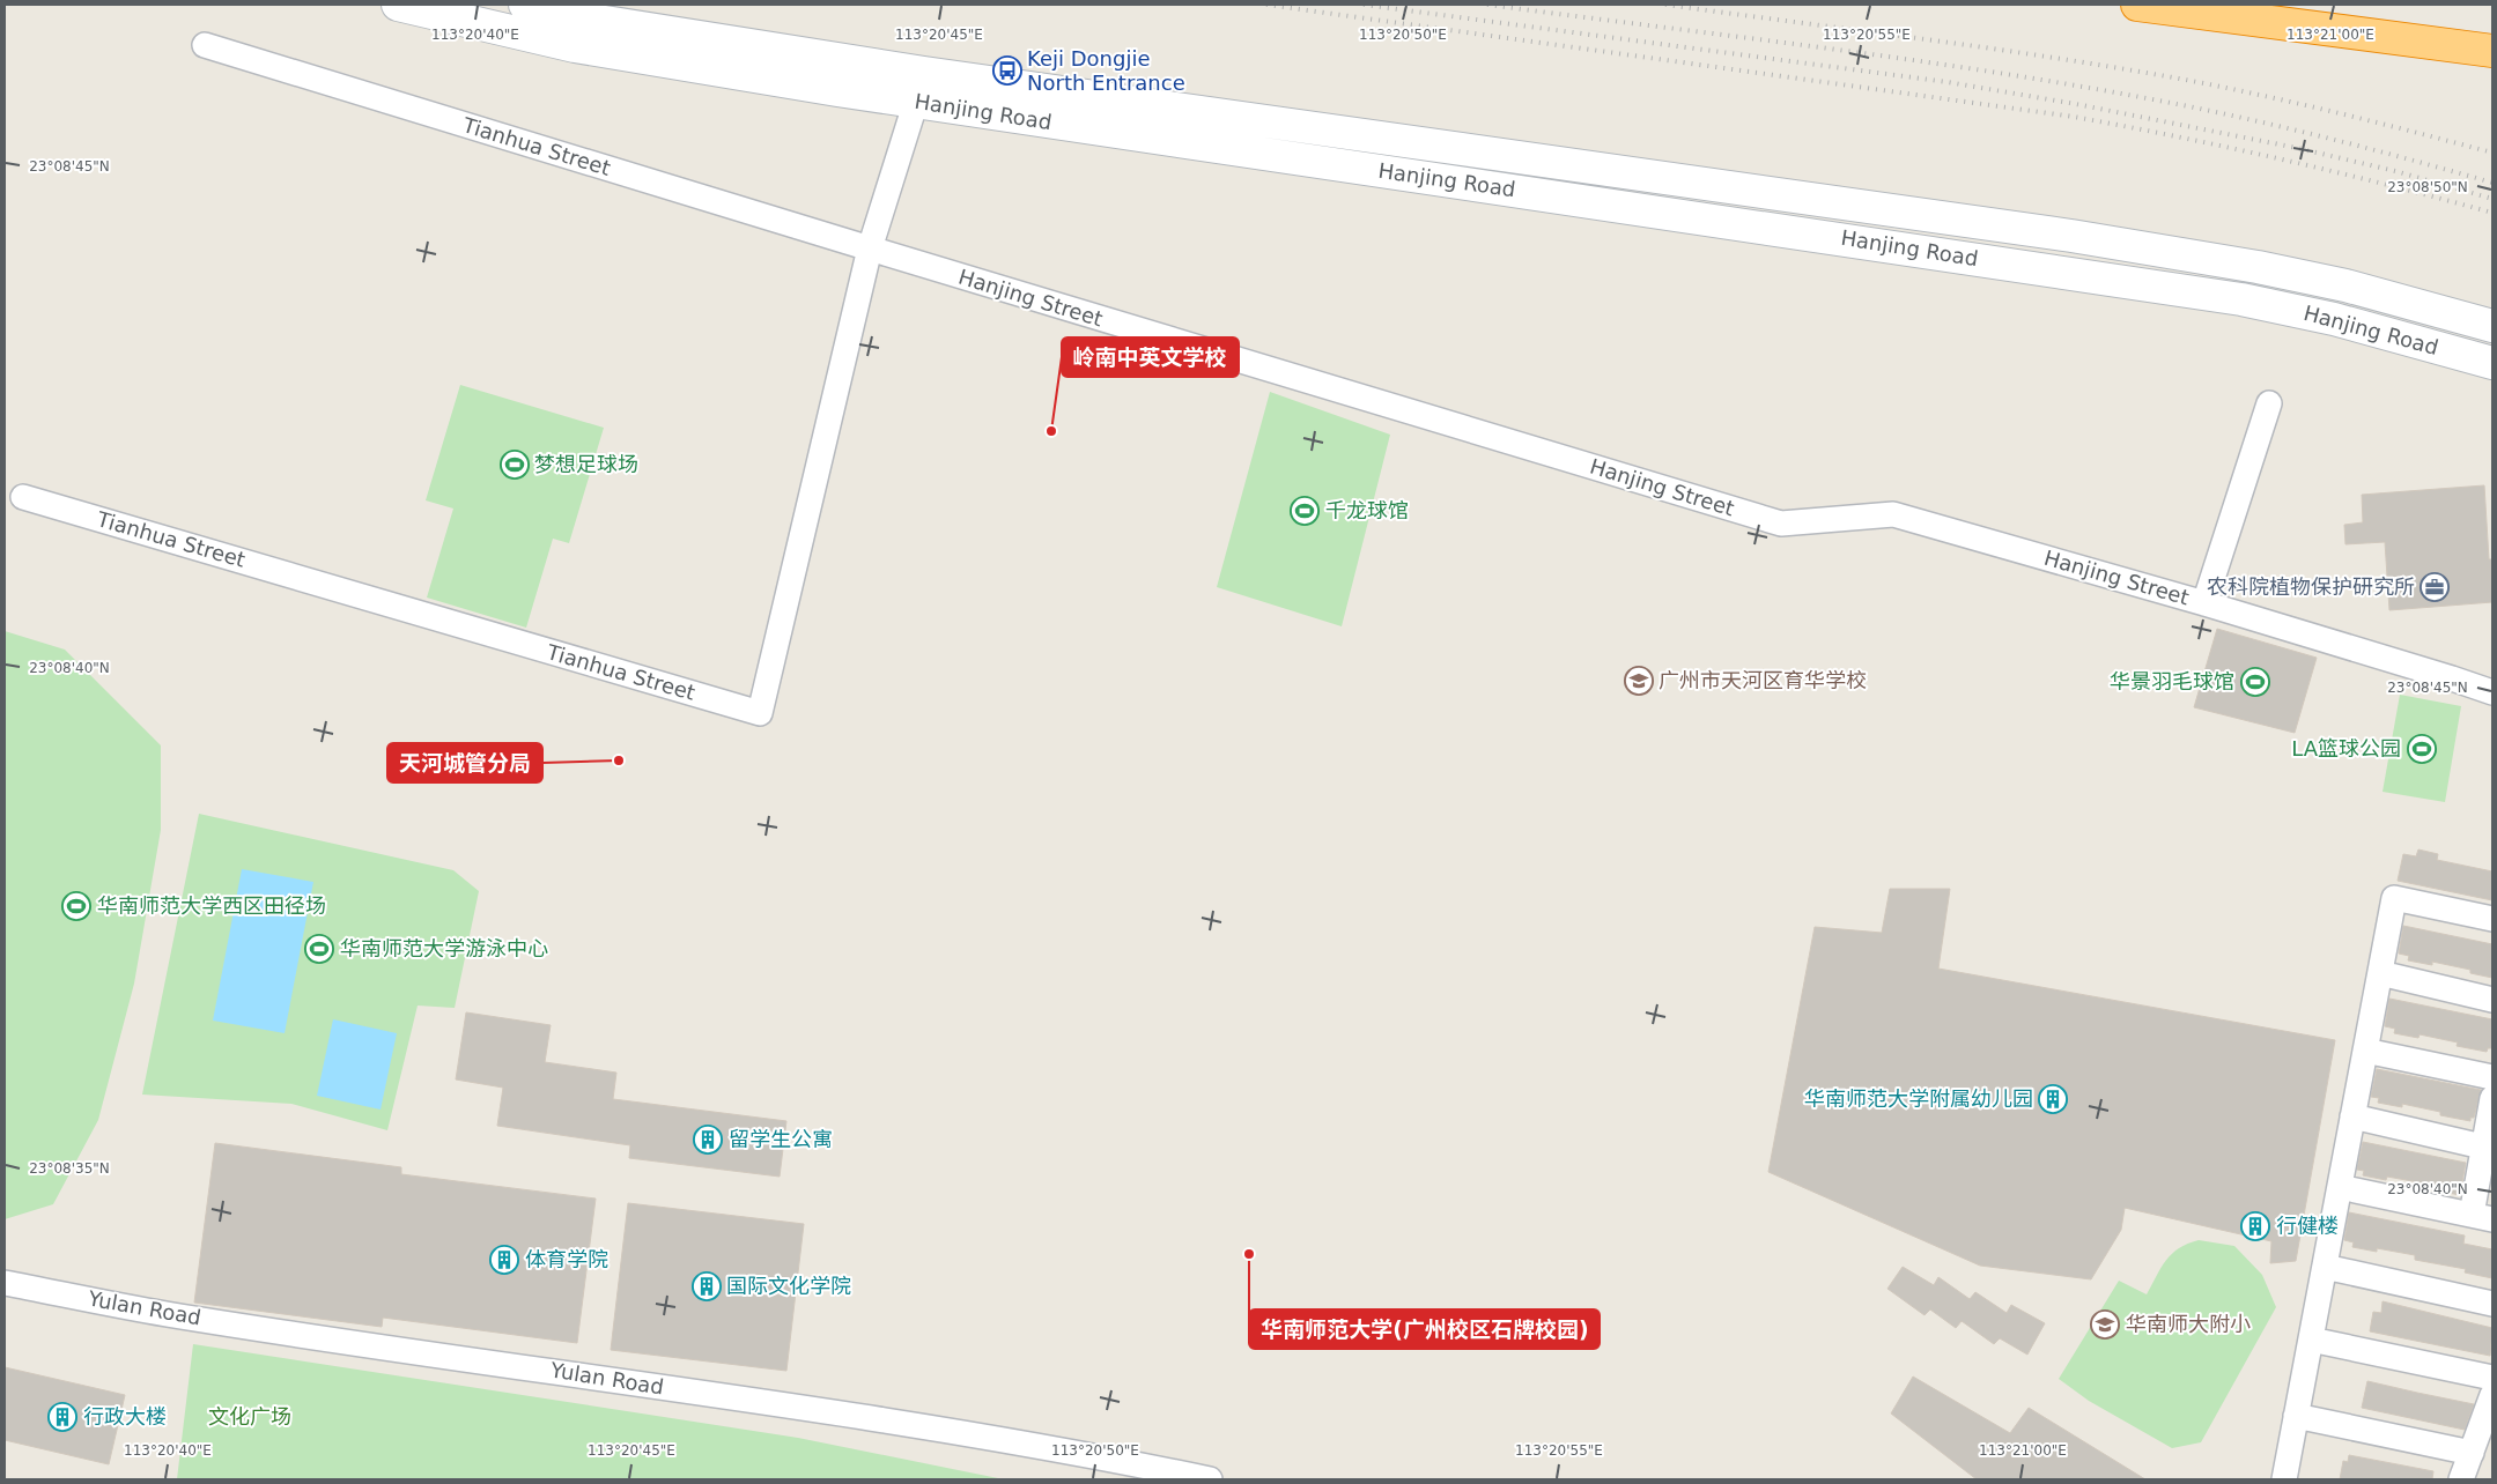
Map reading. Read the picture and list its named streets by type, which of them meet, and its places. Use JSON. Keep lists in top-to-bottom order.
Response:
{
  "streets": {
    "street": [
      "Hanjing Road",
      "Tianhua Street",
      "Hanjing Street",
      "Yulan Road"
    ]
  },
  "crossings": [
    ["Hanjing Road", "Tianhua Street"],
    ["Tianhua Street", "Hanjing Street"]
  ],
  "parks": ["文化广场"],
  "places": {
    "bus stop": ["Keji Dongjie North Entrance"],
    "other": ["岭南中英文学校", "天河城管分局", "华南师范大学(广州校区石牌校园)"],
    "sports": [
      "梦想足球场",
      "千龙球馆",
      "华景羽毛球馆",
      "LA篮球公园",
      "华南师范大学西区田径场",
      "华南师范大学游泳中心"
    ],
    "office": ["农科院植物保护研究所"],
    "school or university": ["广州市天河区育华学校", "华南师大附小"],
    "building": [
      "华南师范大学附属幼儿园",
      "留学生公寓",
      "行健楼",
      "体育学院",
      "国际文化学院",
      "行政大楼"
    ]
  },
  "coordinates": [
    "113°20'40\"E",
    "113°20'45\"E",
    "113°20'50\"E",
    "113°20'55\"E",
    "113°21'00\"E",
    "23°08'45\"N",
    "23°08'50\"N",
    "23°08'40\"N",
    "23°08'35\"N"
  ]
}
